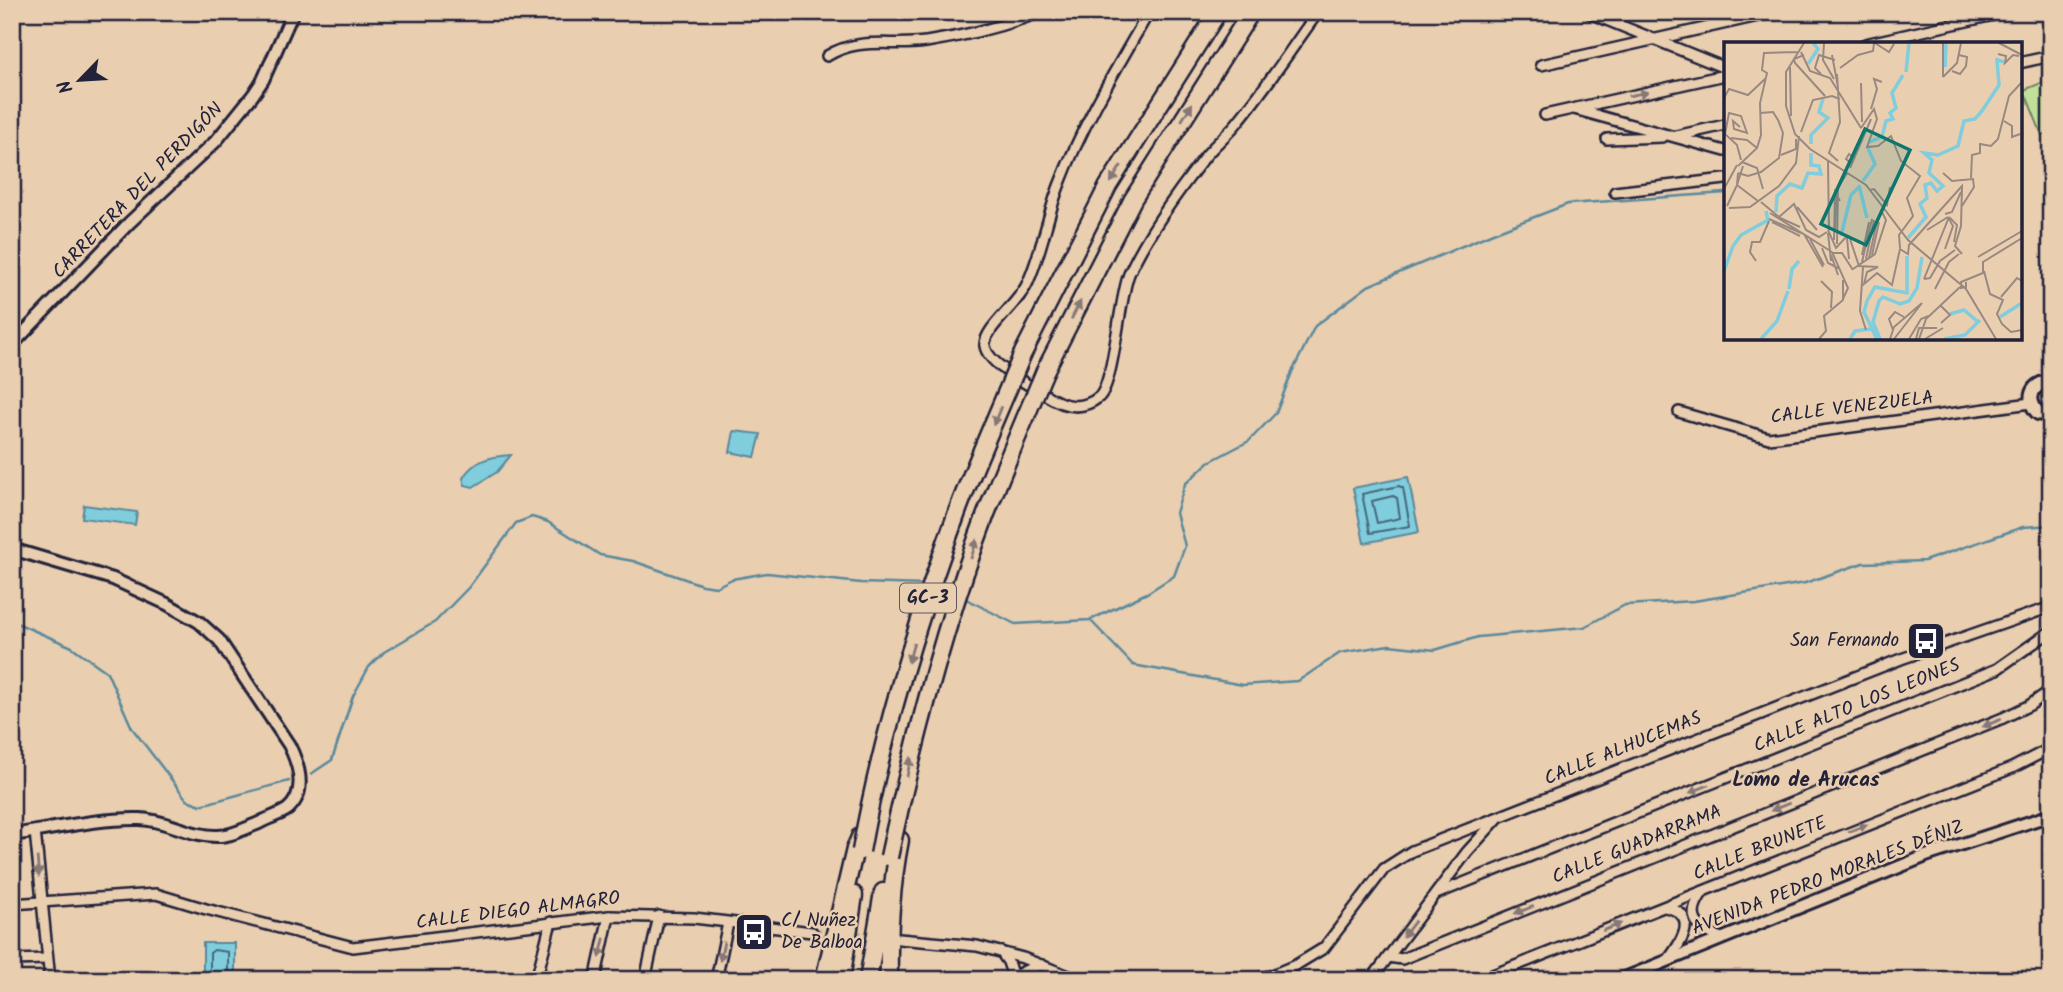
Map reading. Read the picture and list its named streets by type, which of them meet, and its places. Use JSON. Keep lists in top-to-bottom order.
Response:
{
  "streets": {
    "highway": ["GC-3"],
    "street": [
      "CARRETERA DEL PERDIGÓN",
      "CALLE VENEZUELA",
      "CALLE ALTO LOS LEONES",
      "CALLE ALHUCEMAS",
      "CALLE GUADARRAMA",
      "CALLE BRUNETE",
      "AVENIDA PEDRO MORALES DÉNIZ",
      "CALLE DIEGO ALMAGRO"
    ]
  },
  "one_way": ["CALLE ALTO LOS LEONES", "CALLE GUADARRAMA", "CALLE BRUNETE"],
  "districts": ["Lomo de Arucas"],
  "places": {
    "bus stop": ["San Fernando", "C/ Nuñez De Balboa"]
  },
  "north": "bottom left"
}
